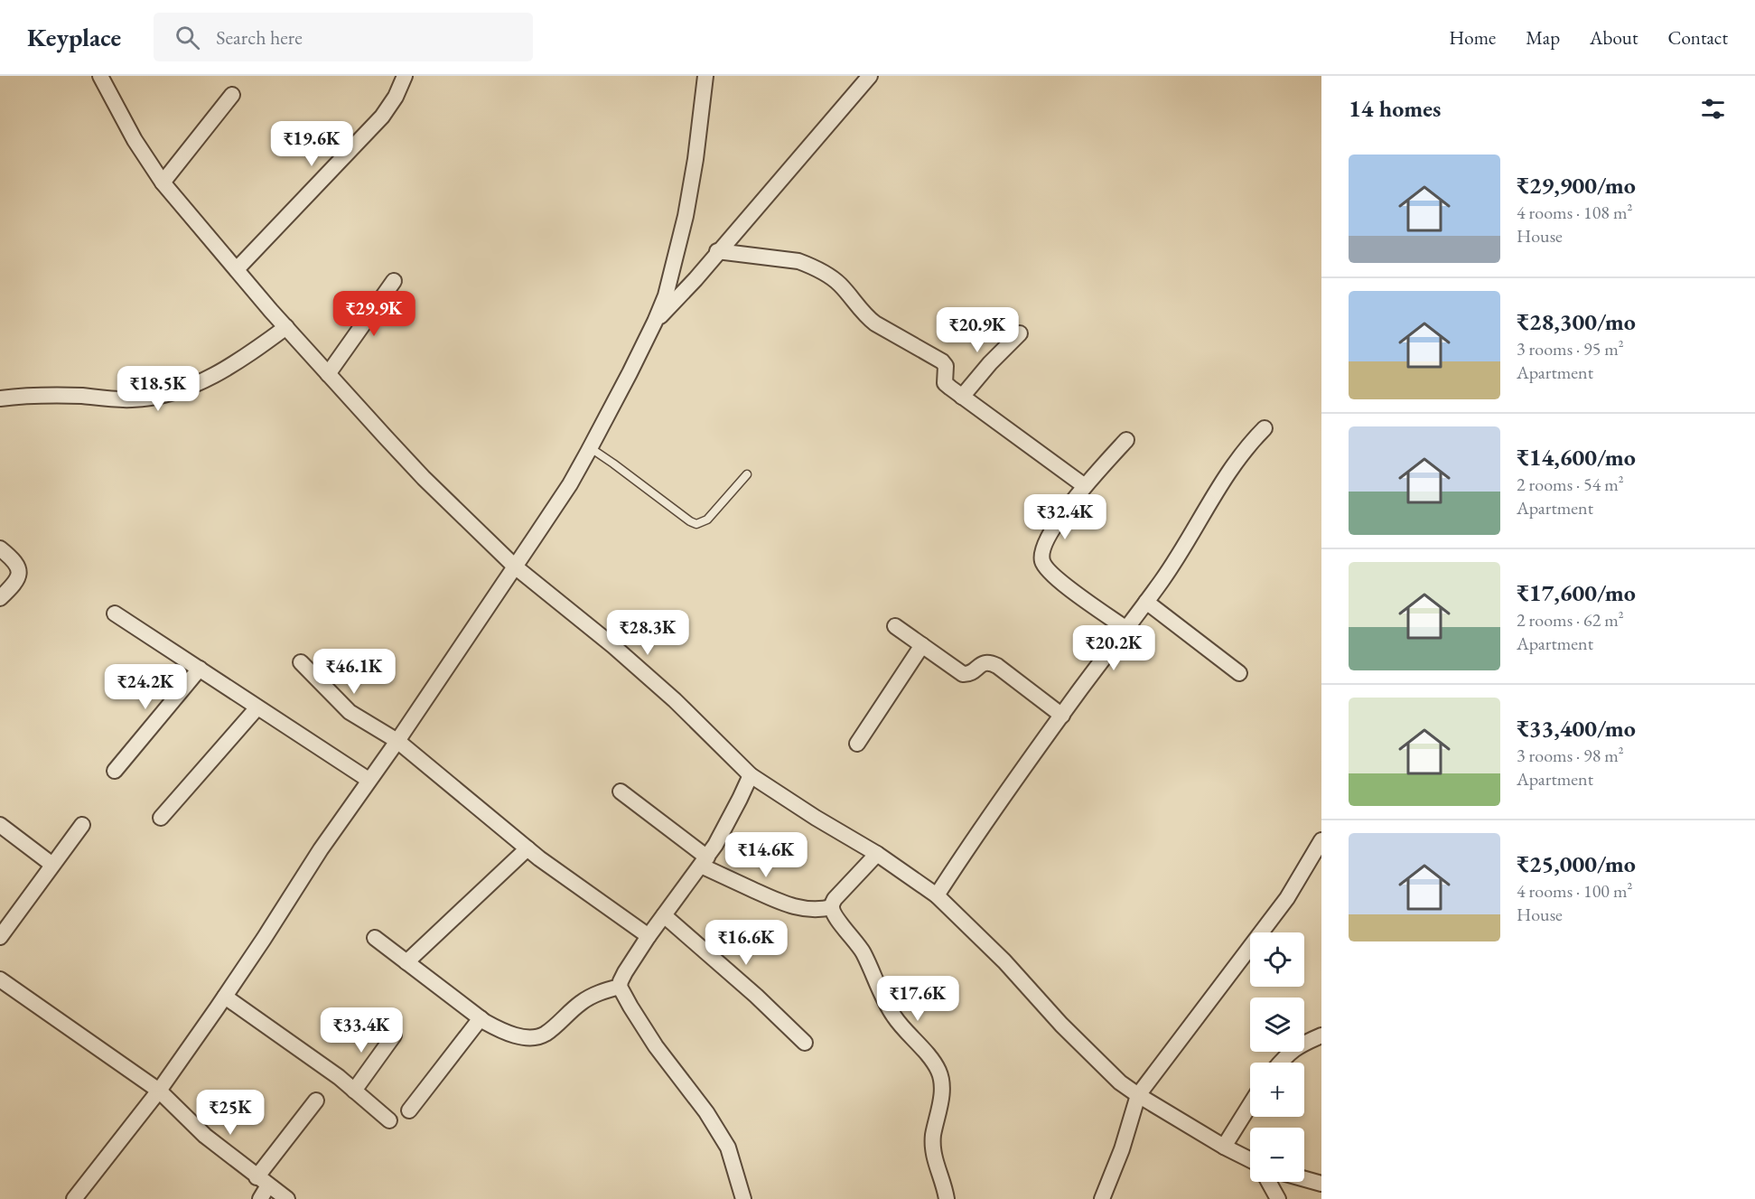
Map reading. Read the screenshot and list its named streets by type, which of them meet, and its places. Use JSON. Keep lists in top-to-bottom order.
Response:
{
  "page": {
    "header": "Keyplace",
    "search": "Search here",
    "nav": [
      "Home",
      "Map",
      "About",
      "Contact"
    ],
    "heading": "14 homes",
    "price": [
      "₹19.6K",
      "₹29.9K",
      "₹20.9K",
      "₹18.5K",
      "₹32.4K",
      "₹28.3K",
      "₹20.2K",
      "₹46.1K",
      "₹24.2K",
      "₹14.6K",
      "₹16.6K",
      "₹17.6K",
      "₹33.4K",
      "₹25K"
    ],
    "list": [
      {
        "name": "₹29,900/mo",
        "note": "4 rooms · 108 m² · House"
      },
      {
        "name": "₹28,300/mo",
        "note": "3 rooms · 95 m² · Apartment"
      },
      {
        "name": "₹14,600/mo",
        "note": "2 rooms · 54 m² · Apartment"
      },
      {
        "name": "₹17,600/mo",
        "note": "2 rooms · 62 m² · Apartment"
      },
      {
        "name": "₹33,400/mo",
        "note": "3 rooms · 98 m² · Apartment"
      },
      {
        "name": "₹25,000/mo",
        "note": "4 rooms · 100 m² · House"
      }
    ],
    "map_buttons": ["+", "−"]
  }
}
